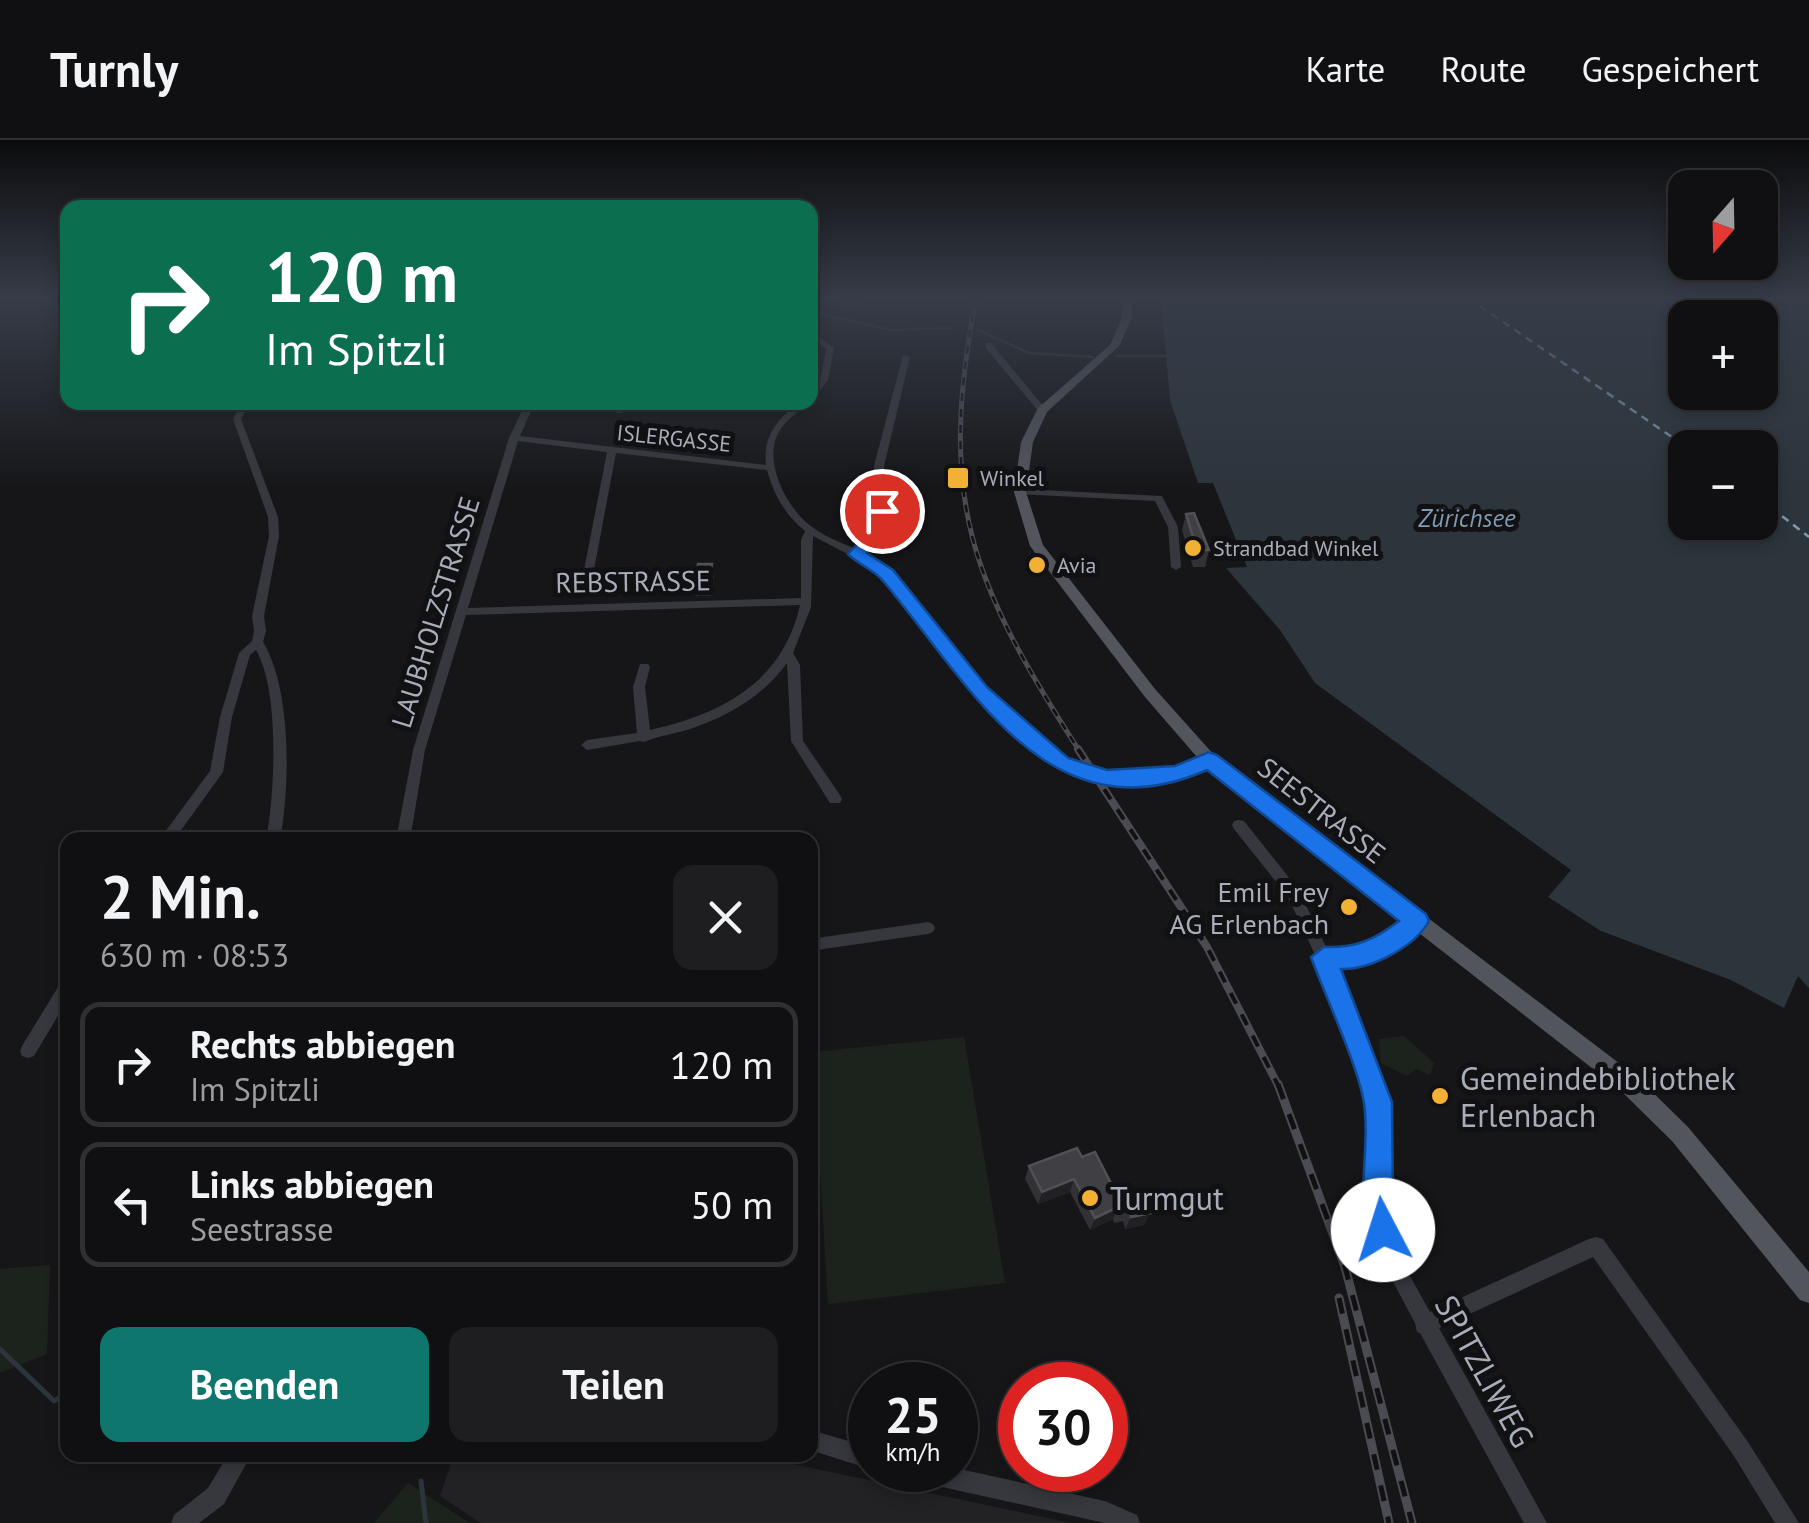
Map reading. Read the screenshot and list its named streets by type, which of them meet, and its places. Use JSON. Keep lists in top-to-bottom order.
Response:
{
  "streets": {
    "main road": ["SEESTRASSE"],
    "street": [
      "ISLERGASSE",
      "REBSTRASSE",
      "LAUBHOLZSTRASSE",
      "SPITZLIWEG"
    ]
  },
  "crossings": [
    ["ISLERGASSE", "LAUBHOLZSTRASSE"],
    ["REBSTRASSE", "LAUBHOLZSTRASSE"]
  ],
  "water": ["Zürichsee"],
  "places": {
    "transit": ["Winkel"],
    "other": [
      "Strandbad Winkel",
      "Avia",
      "Emil Frey AG Erlenbach",
      "Gemeindebibliothek Erlenbach",
      "Turmgut"
    ]
  },
  "north": "bottom",
  "page": {
    "header": "Turnly",
    "nav": ["Karte", "Route", "Gespeichert"],
    "map_buttons": ["+", "−"],
    "turn": ["120 m", "Im Spitzli"],
    "heading": ["2 Min.", "630 m · 08:53"],
    "list": [
      {
        "name": "Rechts abbiegen",
        "note": "Im Spitzli",
        "value": "120 m"
      },
      {
        "name": "Links abbiegen",
        "note": "Seestrasse",
        "value": "50 m"
      }
    ],
    "buttons": ["Beenden", "Teilen"],
    "speed": "25 km/h",
    "limit": "30"
  }
}
